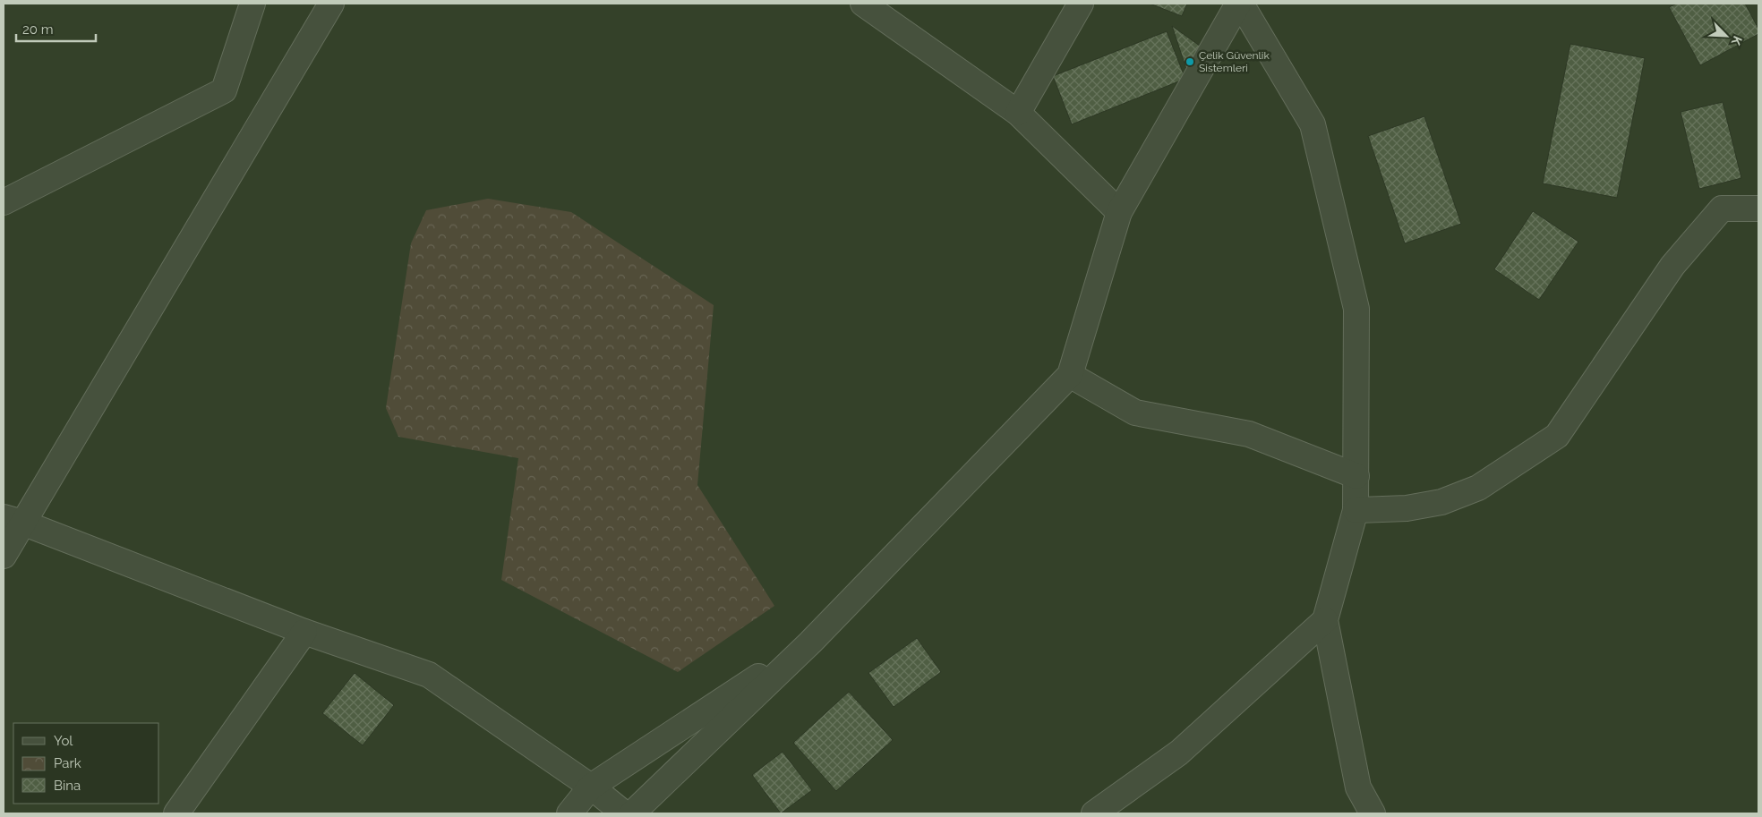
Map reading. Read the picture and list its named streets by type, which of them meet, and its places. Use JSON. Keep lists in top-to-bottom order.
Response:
{
  "places": ["Çelik Güvenlik Sistemleri"],
  "legend": ["Yol", "Park", "Bina"],
  "scale_bar": "20 m",
  "north": "bottom right"
}
